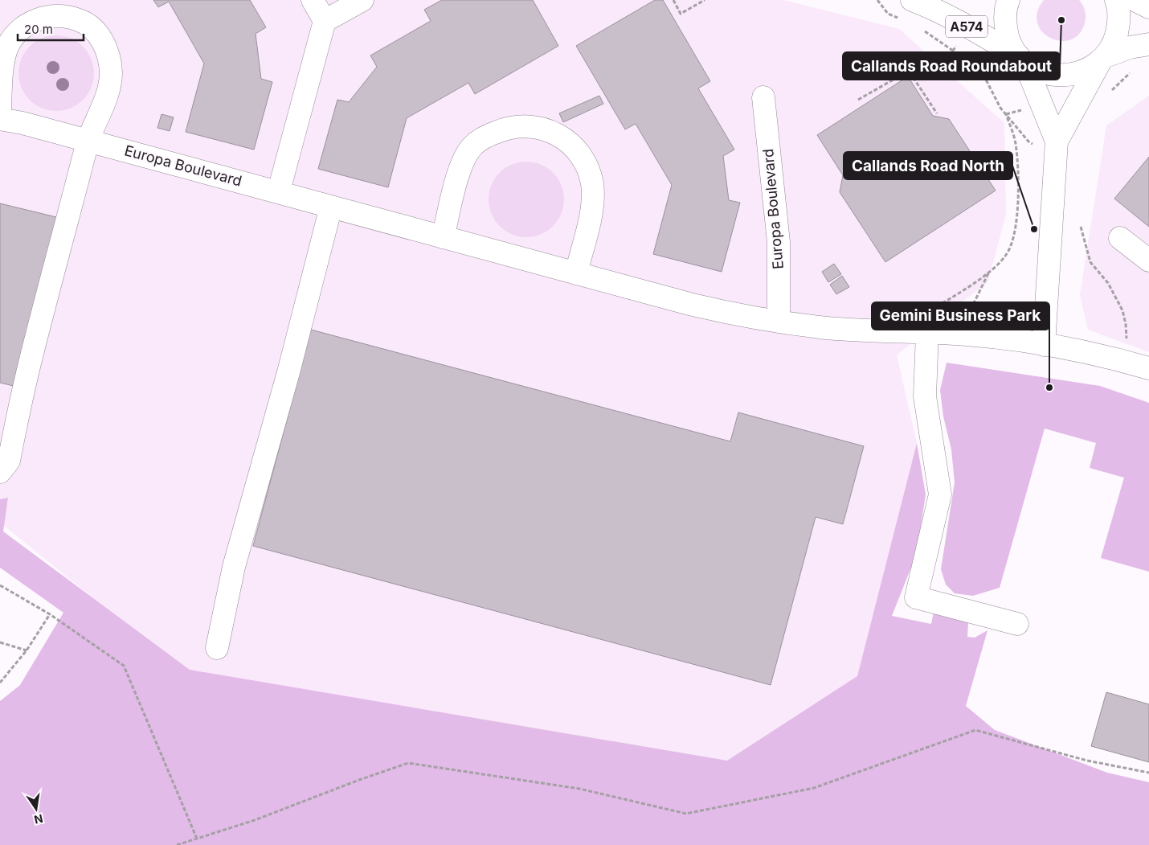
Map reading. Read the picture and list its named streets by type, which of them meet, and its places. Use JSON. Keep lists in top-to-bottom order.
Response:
{
  "streets": {
    "street": ["A574", "Europa Boulevard"]
  },
  "places": ["Callands Road Roundabout", "Callands Road North", "Gemini Business Park"],
  "scale_bar": "20 m",
  "north": "bottom"
}
